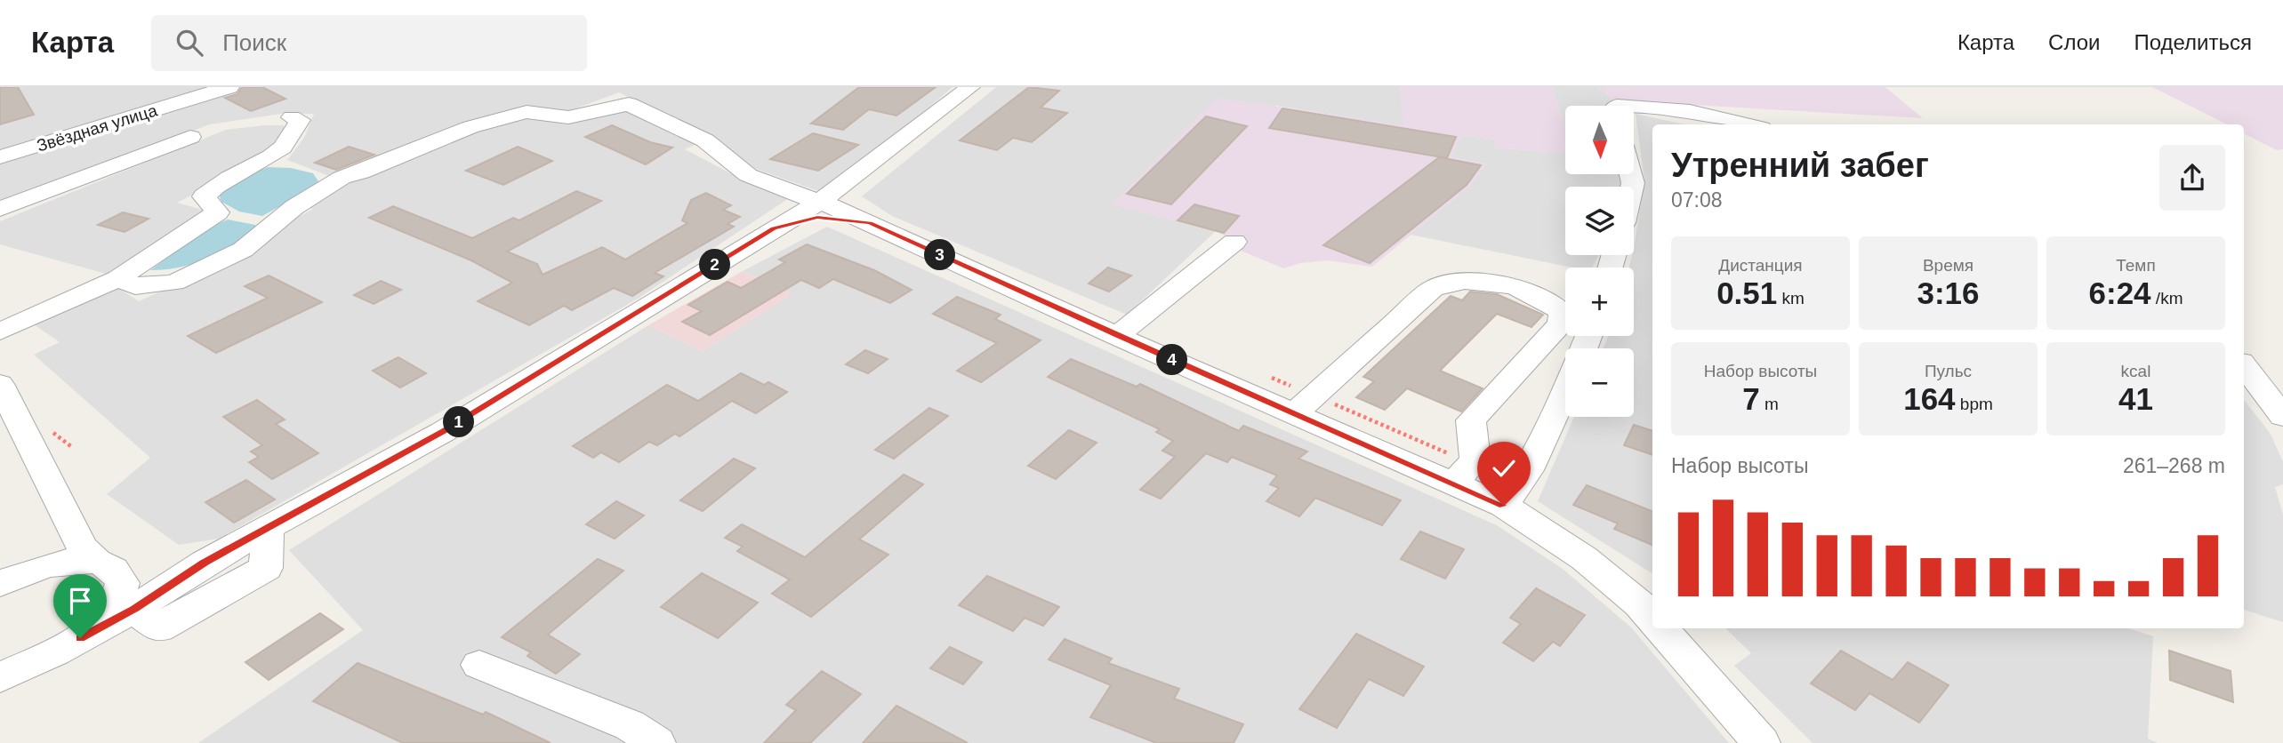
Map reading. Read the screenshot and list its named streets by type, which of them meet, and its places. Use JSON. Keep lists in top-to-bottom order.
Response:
{
  "streets": {
    "street": ["Звёздная улица"]
  },
  "north": "bottom",
  "page": {
    "header": "Карта",
    "search": "Поиск",
    "nav": ["Карта", "Слои", "Поделиться"],
    "map_buttons": ["+", "−"],
    "heading": ["Утренний забег", "07:08"],
    "stats": [
      ["Дистанция", "0.51 km"],
      ["Время", "3:16"],
      ["Темп", "6:24 /km"],
      ["Набор высоты", "7 m"],
      ["Пульс", "164 bpm"],
      ["kcal", "41"]
    ],
    "pins": [
      "3",
      "2",
      "4",
      "1"
    ],
    "chart": ["Набор высоты", "261–268 m"]
  }
}
